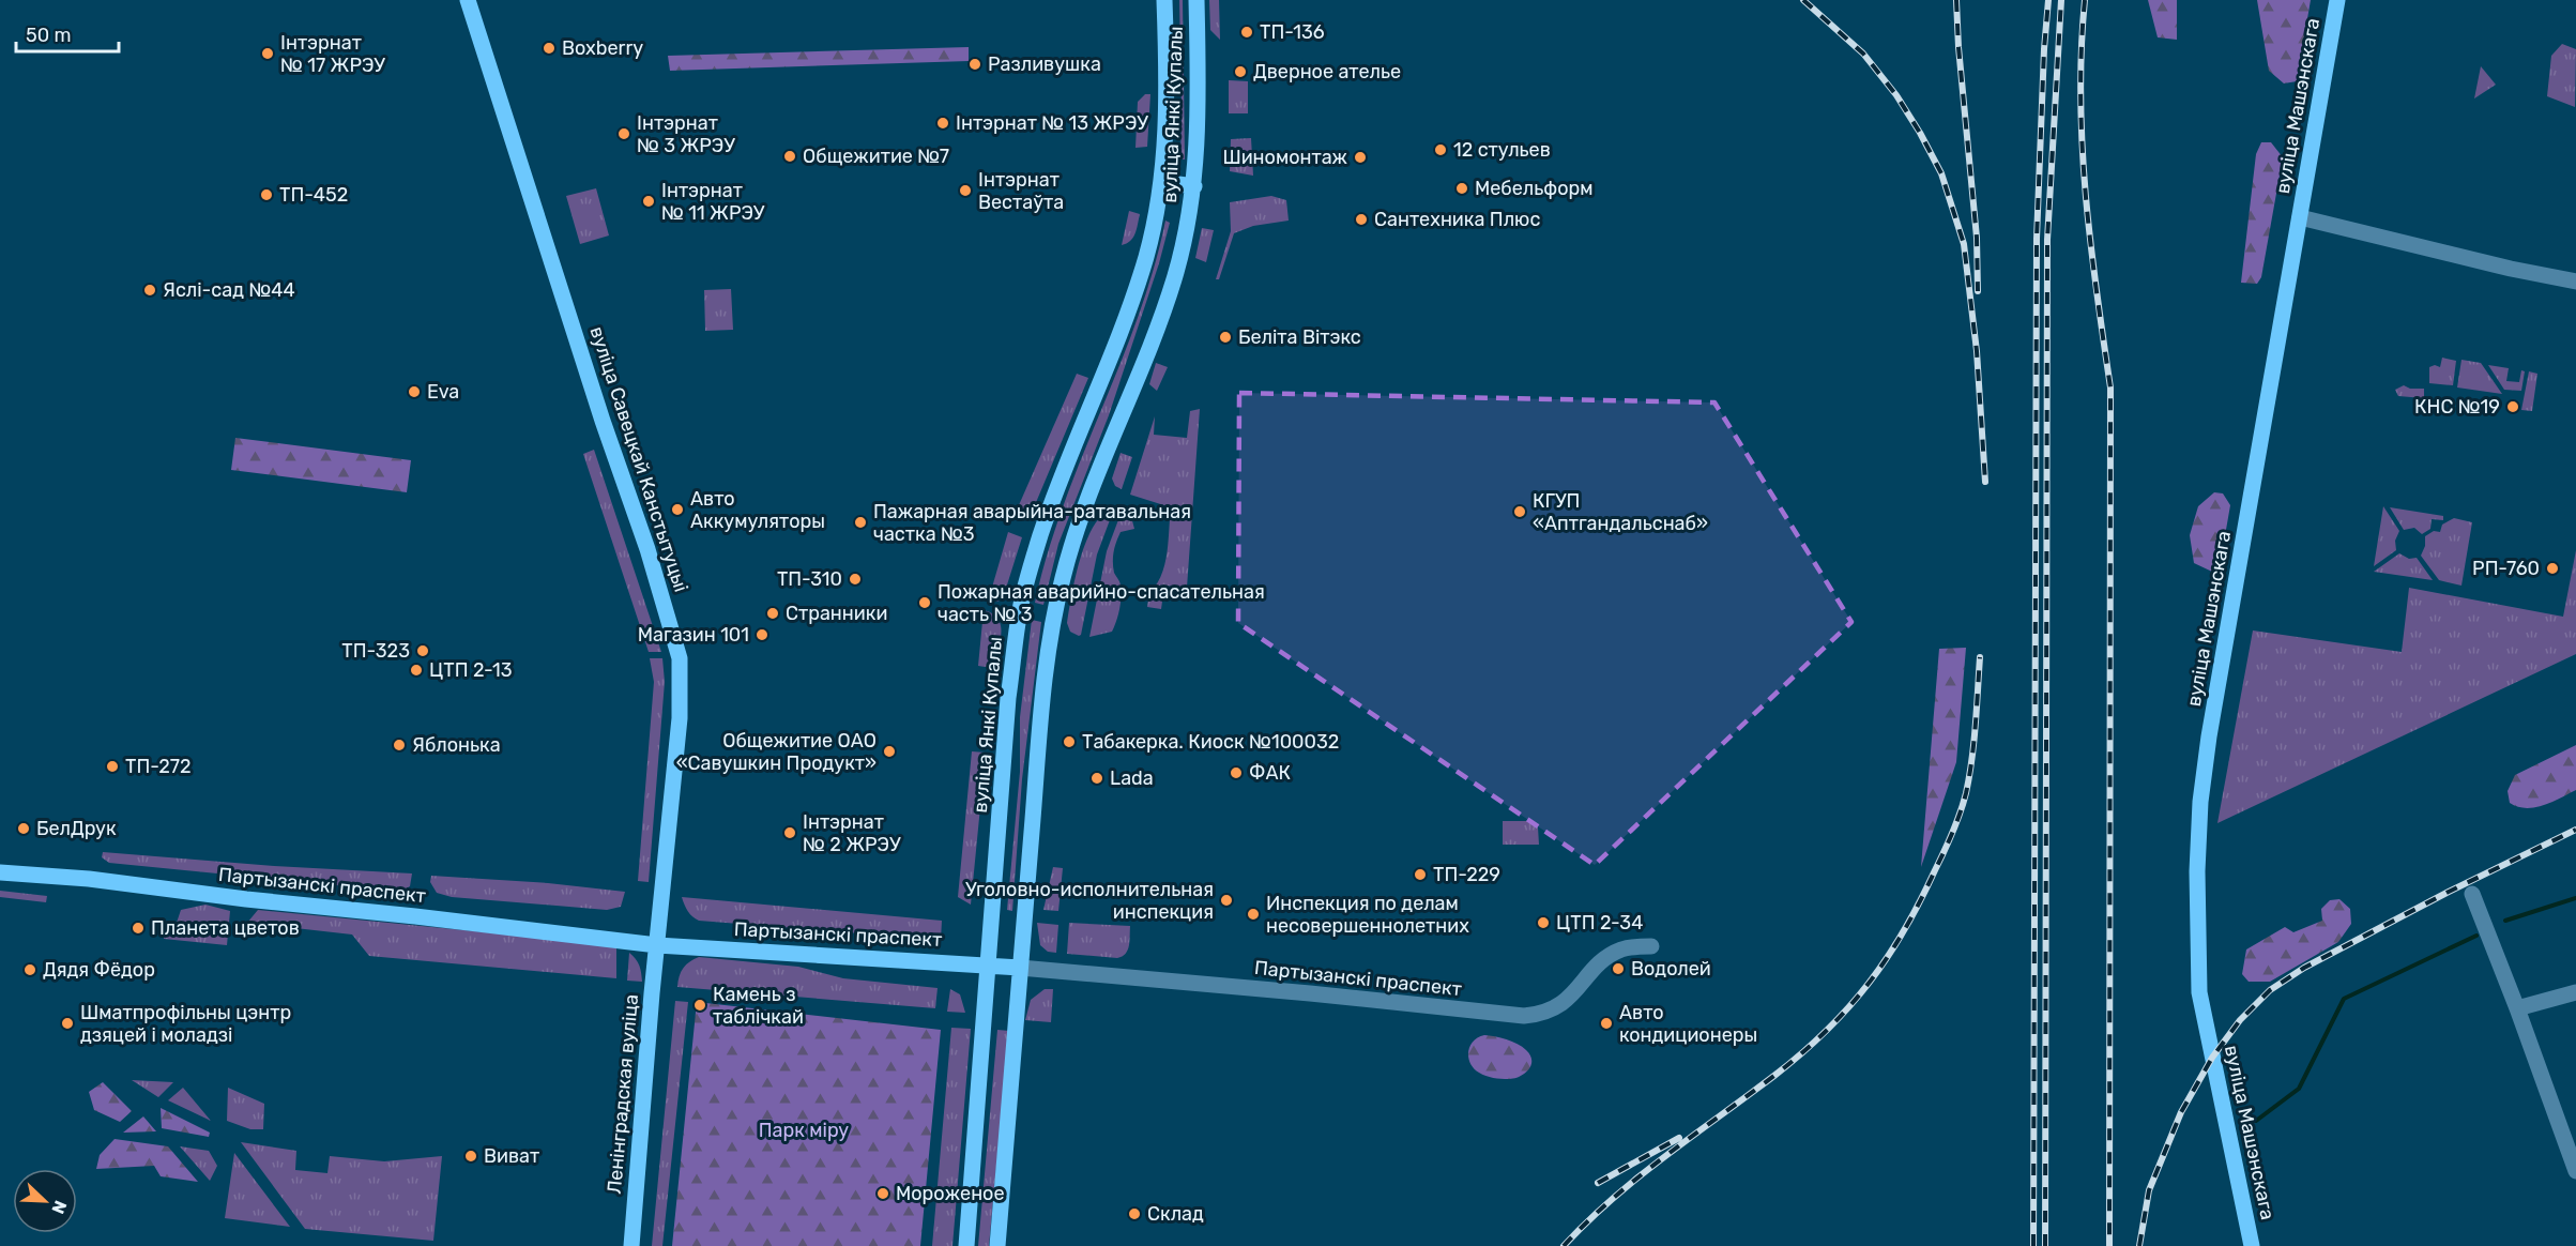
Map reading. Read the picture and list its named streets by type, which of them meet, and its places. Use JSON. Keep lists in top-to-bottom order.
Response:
{
  "streets": {
    "main road": [
      "вуліца Машэнскага",
      "вуліца Янкі Купалы",
      "вуліца Савецкай Канстытуцыі",
      "Партызанскі праспект",
      "Ленінградская вуліца"
    ]
  },
  "crossings": [
    ["вуліца Янкі Купалы", "Партызанскі праспект"],
    ["вуліца Савецкай Канстытуцыі", "Партызанскі праспект"],
    ["вуліца Савецкай Канстытуцыі", "Ленінградская вуліца"],
    ["Партызанскі праспект", "Ленінградская вуліца"]
  ],
  "parks": ["Парк міру"],
  "places": [
    "ТП-136",
    "Boxberry",
    "Інтэрнат № 17 ЖРЭУ",
    "Разливушка",
    "Дверное ателье",
    "Інтэрнат № 13 ЖРЭУ",
    "Інтэрнат № 3 ЖРЭУ",
    "12 стульев",
    "Общежитие №7",
    "Шиномонтаж",
    "Мебельформ",
    "Інтэрнат Вестаўта",
    "ТП-452",
    "Інтэрнат № 11 ЖРЭУ",
    "Сантехника Плюс",
    "Яслі-сад №44",
    "Беліта Вітэкс",
    "Eva",
    "КНС №19",
    "Авто Аккумуляторы",
    "КГУП «Аптгандальснаб»",
    "Пажарная аварыйна-ратавальная частка №3",
    "РП-760",
    "ТП-310",
    "Пожарная аварийно-спасательная часть № 3",
    "Странники",
    "Магазин 101",
    "ТП-323",
    "ЦТП 2-13",
    "Табакерка. Киоск №100032",
    "Яблонька",
    "Общежитие ОАО «Савушкин Продукт»",
    "ТП-272",
    "ФАК",
    "Lada",
    "БелДрук",
    "Інтэрнат № 2 ЖРЭУ",
    "ТП-229",
    "Уголовно-исполнительная инспекция",
    "Инспекция по делам несовершеннолетних",
    "ЦТП 2-34",
    "Планета цветов",
    "Водолей",
    "Дядя Фёдор",
    "Камень з таблічкай",
    "Шматпрофільны цэнтр дзяцей і моладзі",
    "Авто кондиционеры",
    "Виват",
    "Мороженое",
    "Склад"
  ],
  "scale_bar": "50 m",
  "north": "bottom right"
}
